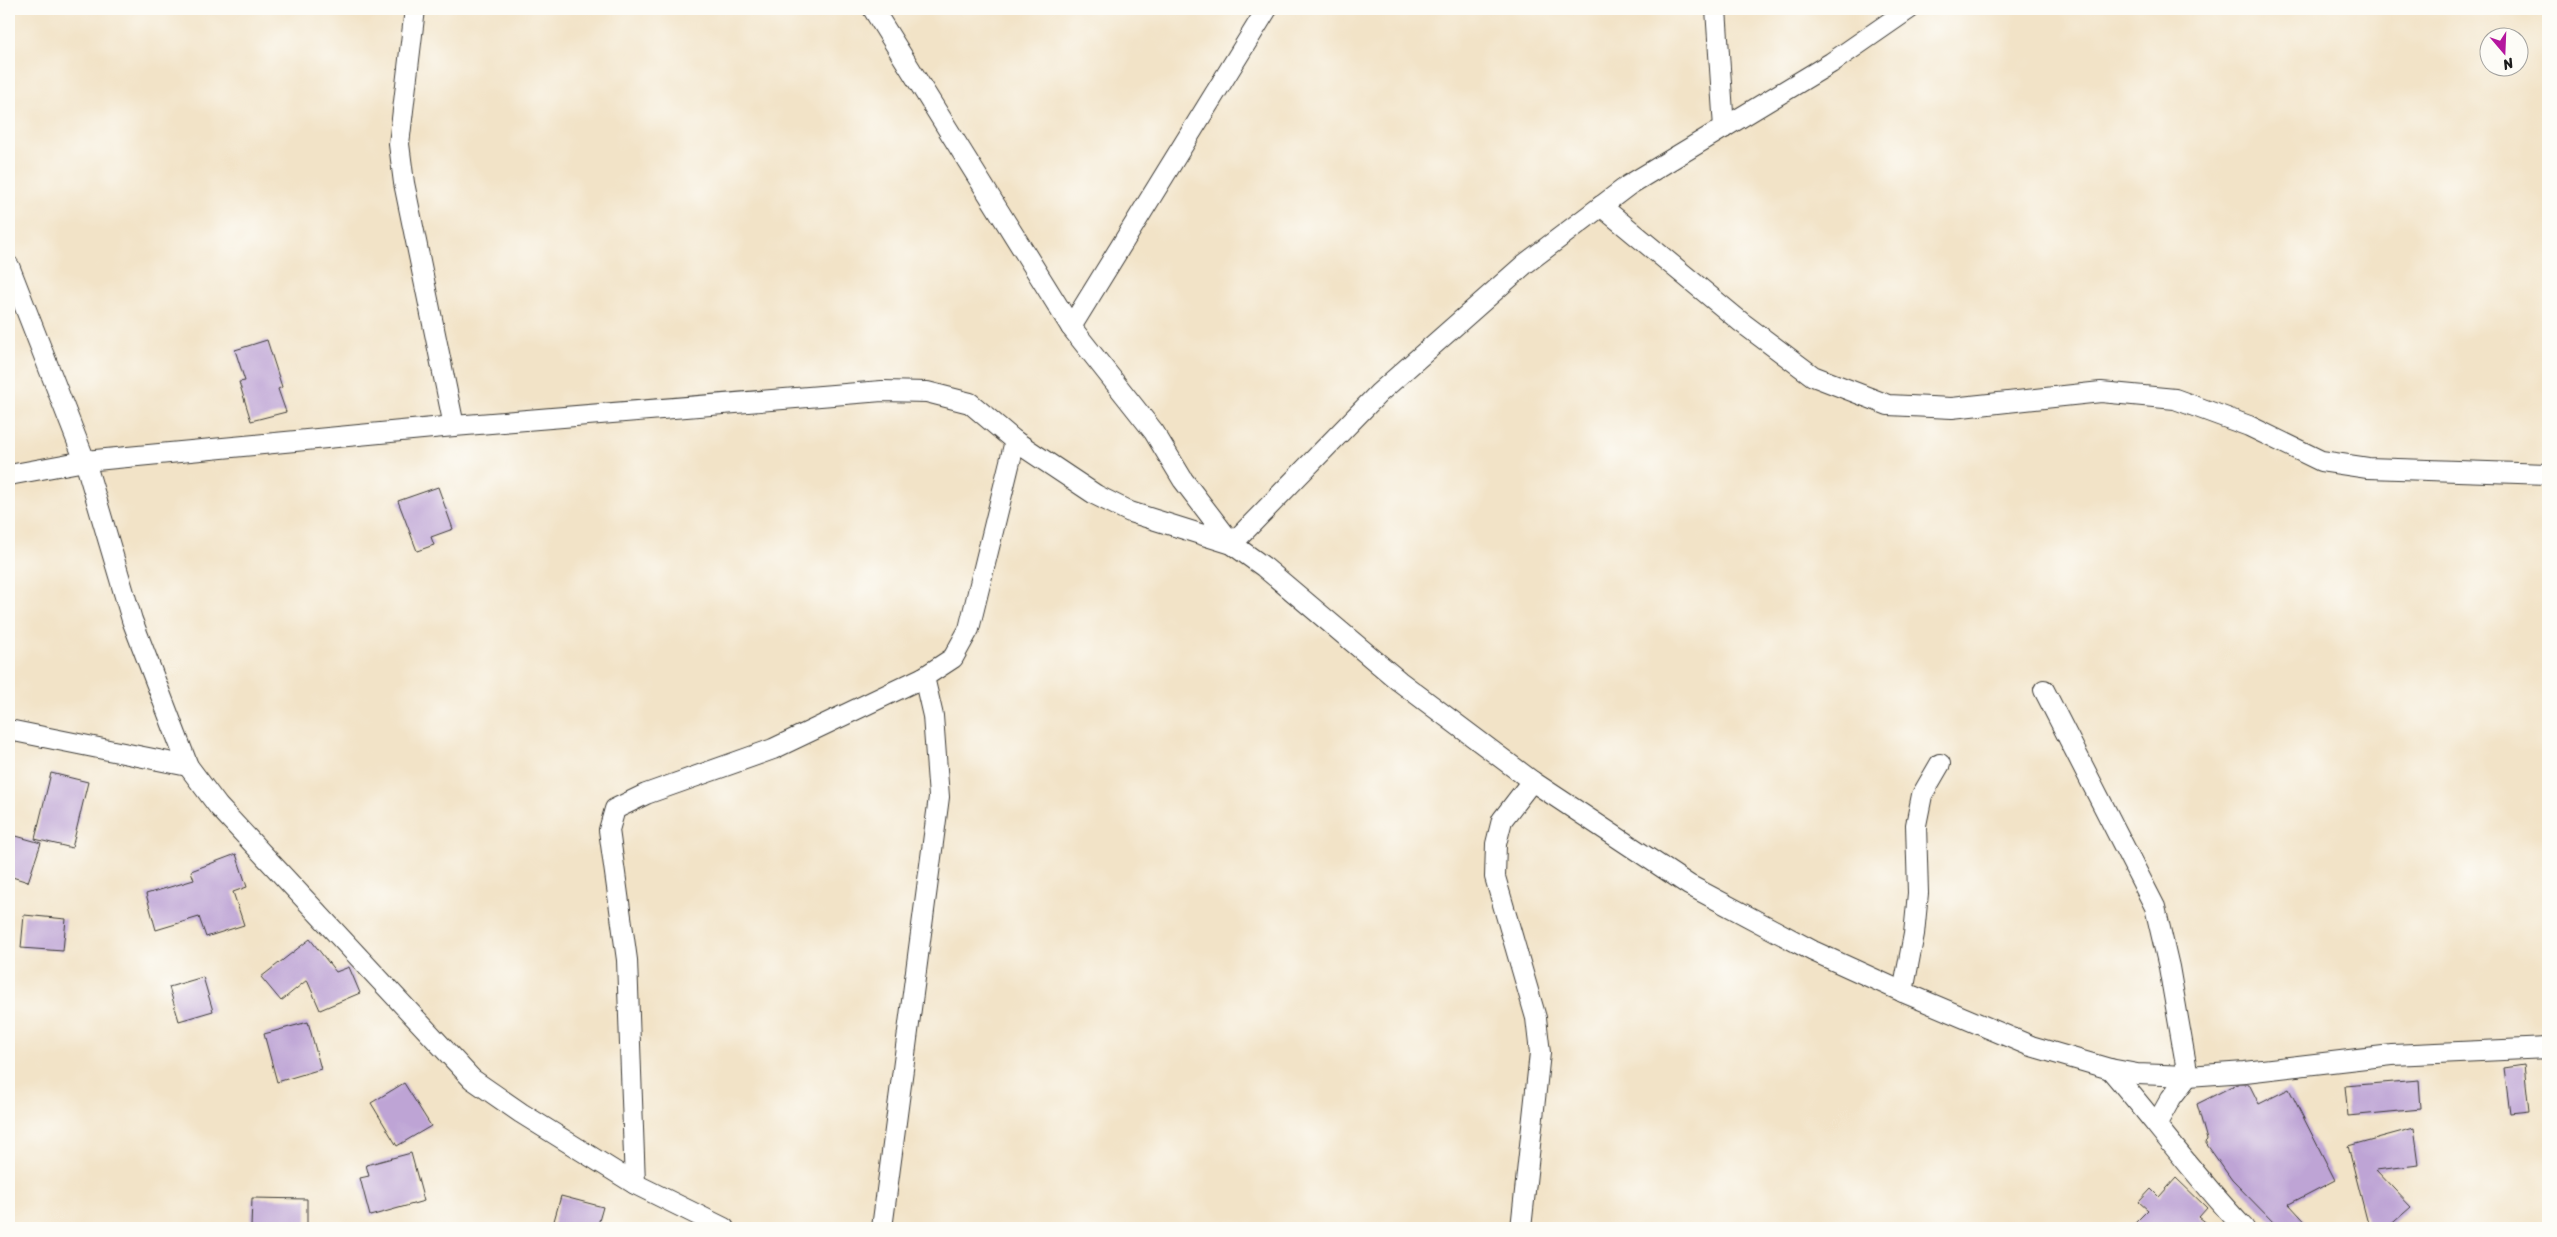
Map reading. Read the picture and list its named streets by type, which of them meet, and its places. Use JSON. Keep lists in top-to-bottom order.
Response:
{
  "north": "bottom"
}
